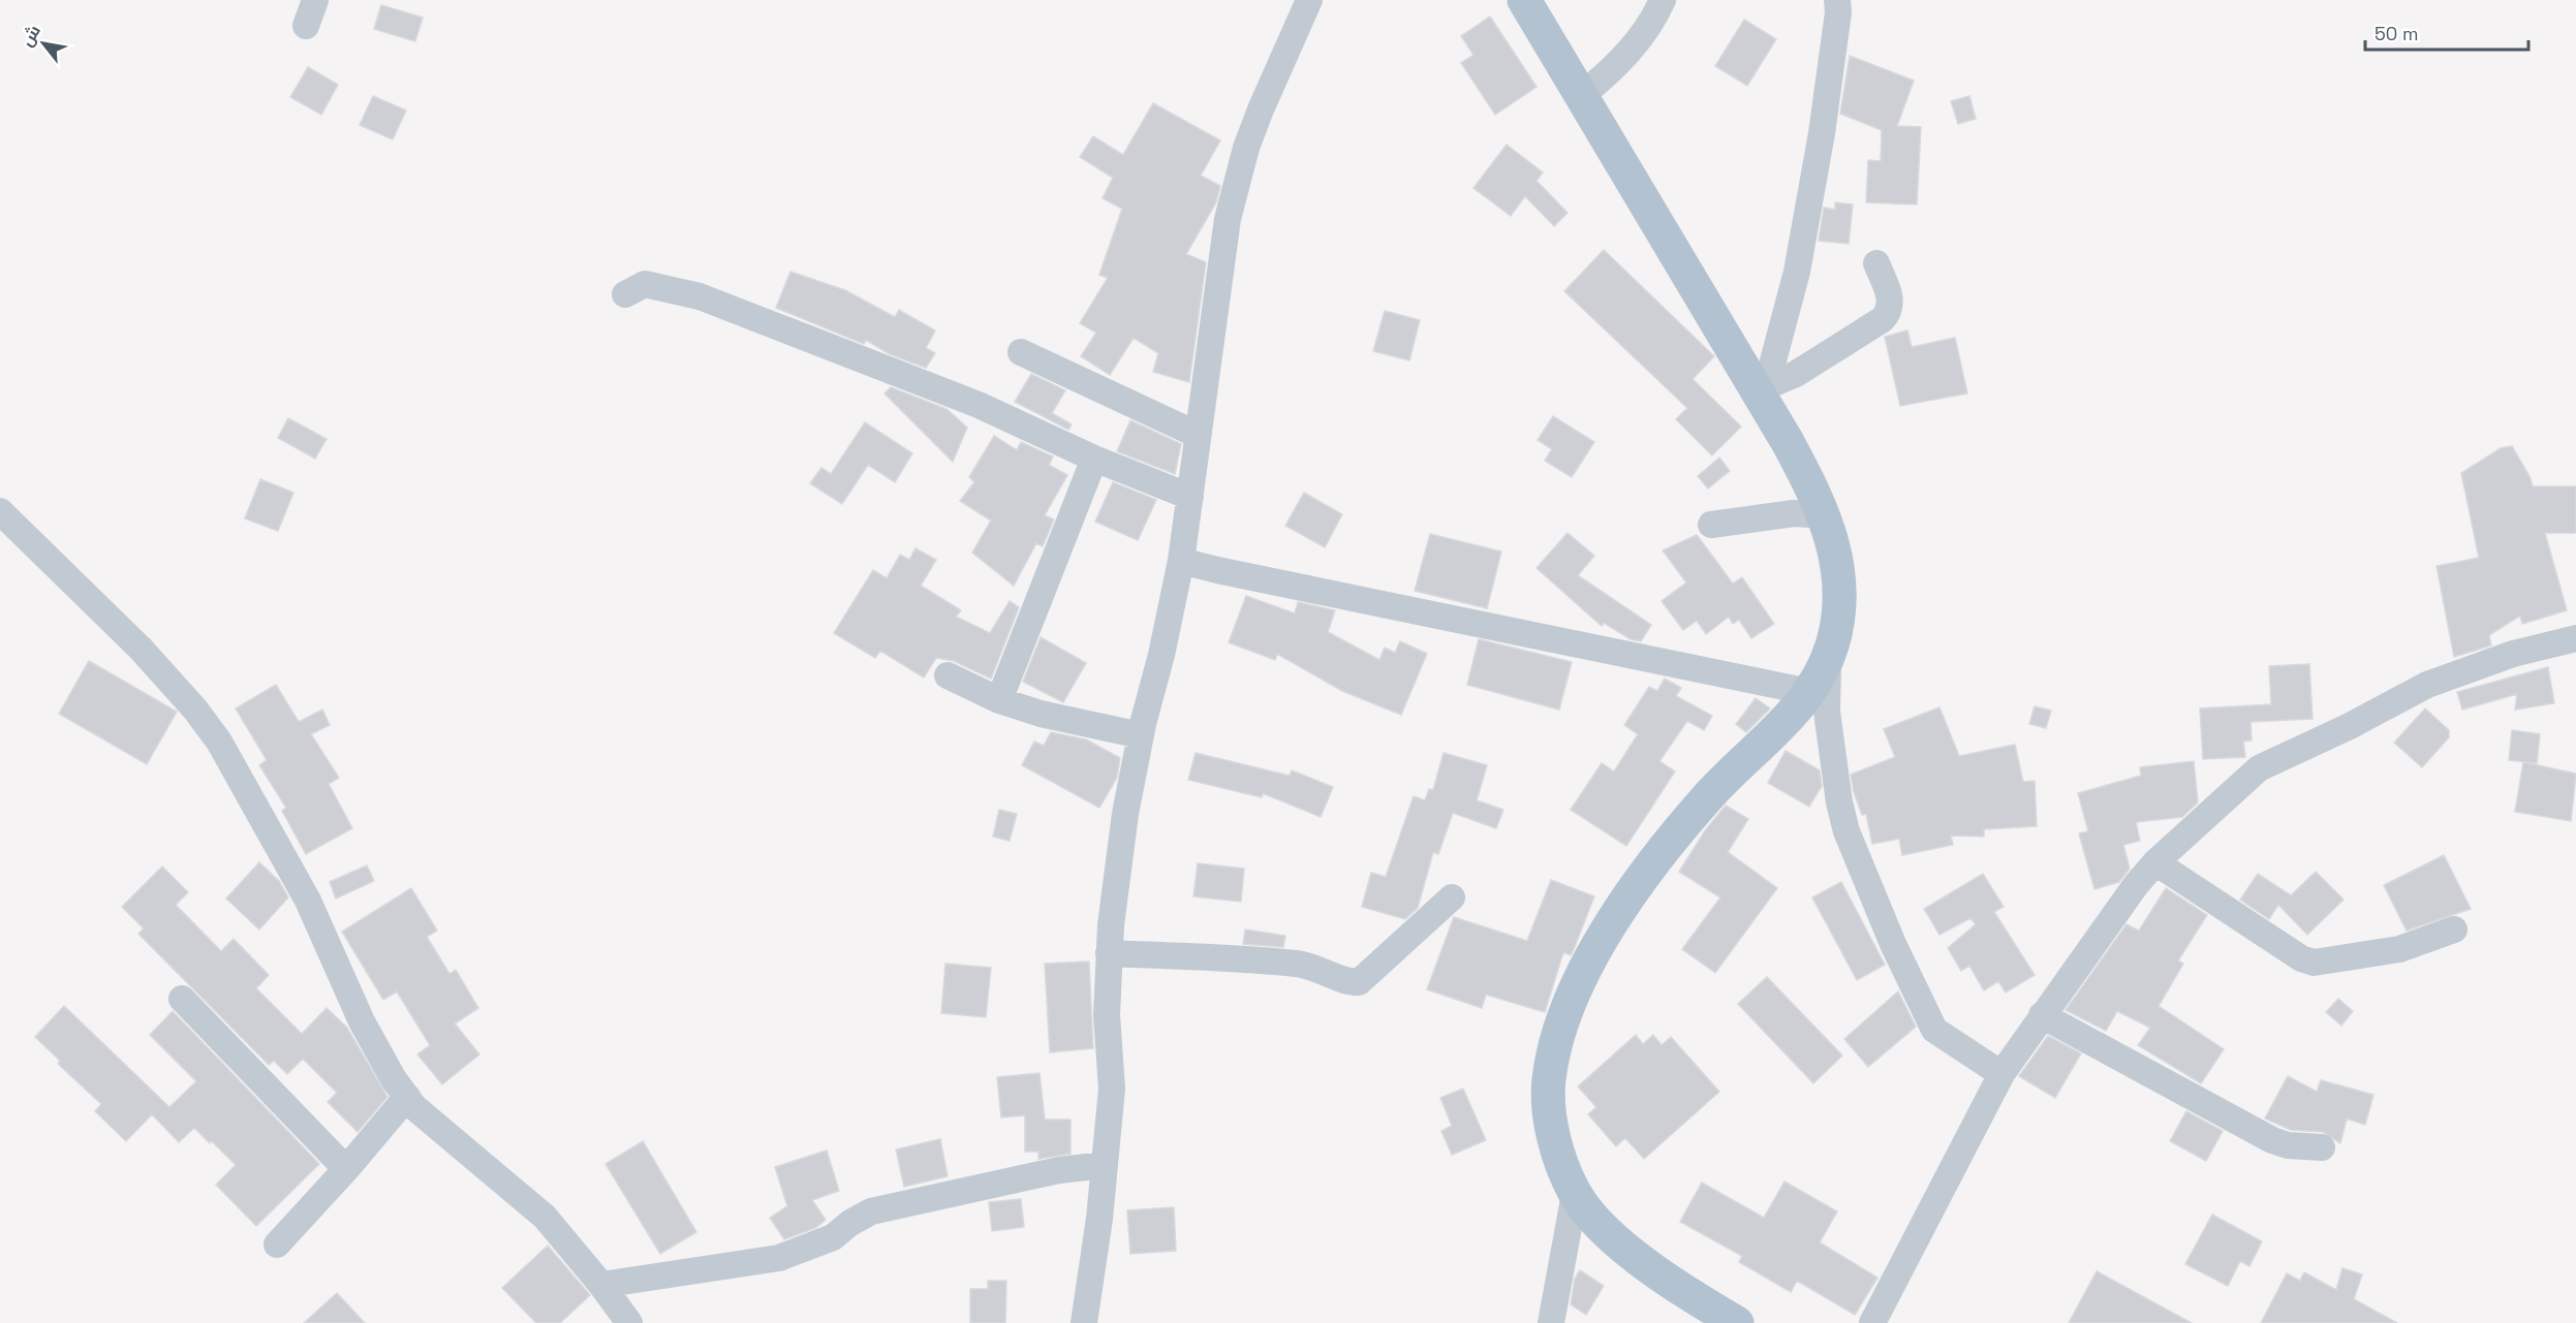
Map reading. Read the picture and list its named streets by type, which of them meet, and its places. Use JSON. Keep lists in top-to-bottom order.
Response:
{
  "scale_bar": "50 m",
  "north": "top left"
}
